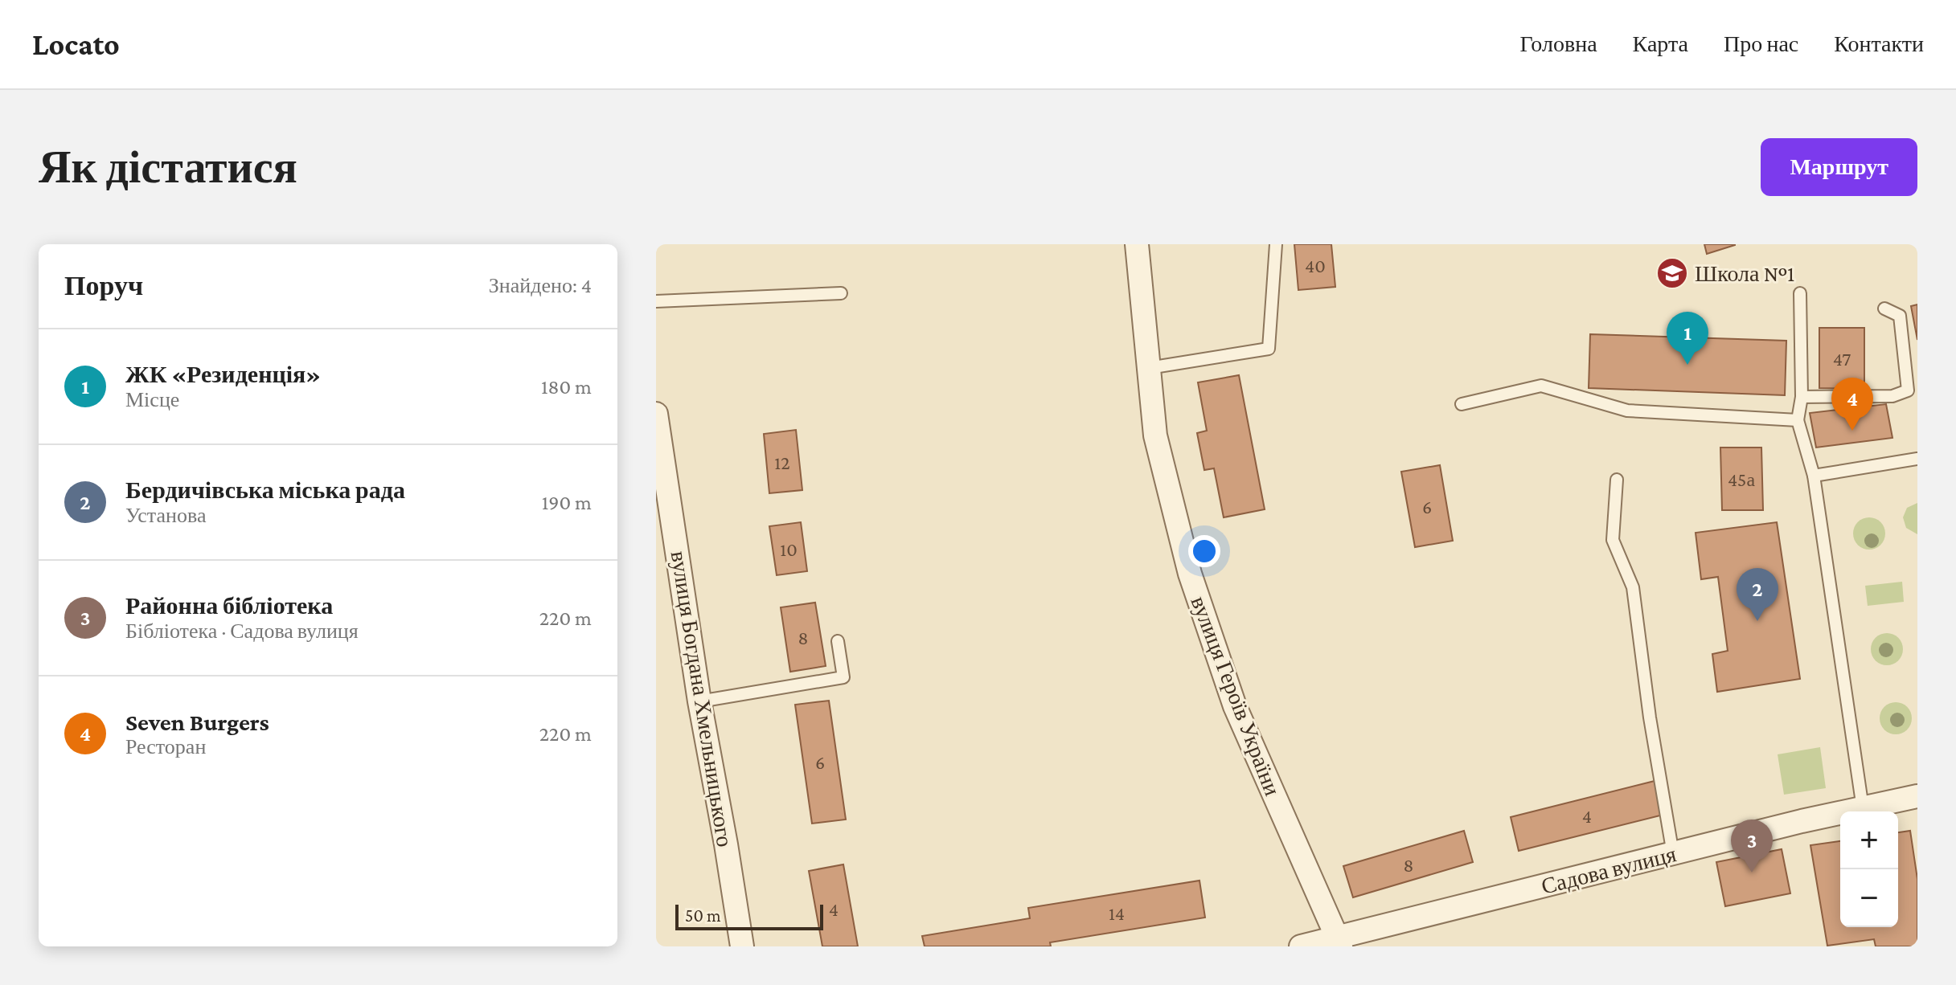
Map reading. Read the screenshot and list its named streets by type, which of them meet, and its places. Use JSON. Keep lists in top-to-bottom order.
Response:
{
  "streets": {
    "street": ["вулиця Героїв України", "вулиця Богдана Хмельницького", "Садова вулиця"]
  },
  "crossings": [
    ["вулиця Героїв України", "Садова вулиця"]
  ],
  "places": {
    "school or university": ["Школа №1"]
  },
  "house_numbers": [
    "40",
    "47",
    "12",
    "45а",
    "6",
    "10",
    "8",
    "6",
    "4",
    "8",
    "4",
    "14"
  ],
  "scale_bar": "50 m",
  "page": {
    "header": "Locato",
    "nav": [
      "Головна",
      "Карта",
      "Про нас",
      "Контакти"
    ],
    "buttons": "Маршрут",
    "title": "Як дістатися",
    "heading": ["Поруч", "Знайдено: 4"],
    "pins": [
      "1",
      "4",
      "2",
      "3"
    ],
    "list": [
      {
        "mark": "1",
        "name": "ЖК «Резиденція»",
        "note": "Місце",
        "value": "180 m"
      },
      {
        "mark": "2",
        "name": "Бердичівська міська рада",
        "note": "Установа",
        "value": "190 m"
      },
      {
        "mark": "3",
        "name": "Районна бібліотека",
        "note": "Бібліотека · Садова вулиця",
        "value": "220 m"
      },
      {
        "mark": "4",
        "name": "Seven Burgers",
        "note": "Ресторан",
        "value": "220 m"
      }
    ],
    "map_buttons": ["+", "−"],
    "scale": "50 m"
  }
}
